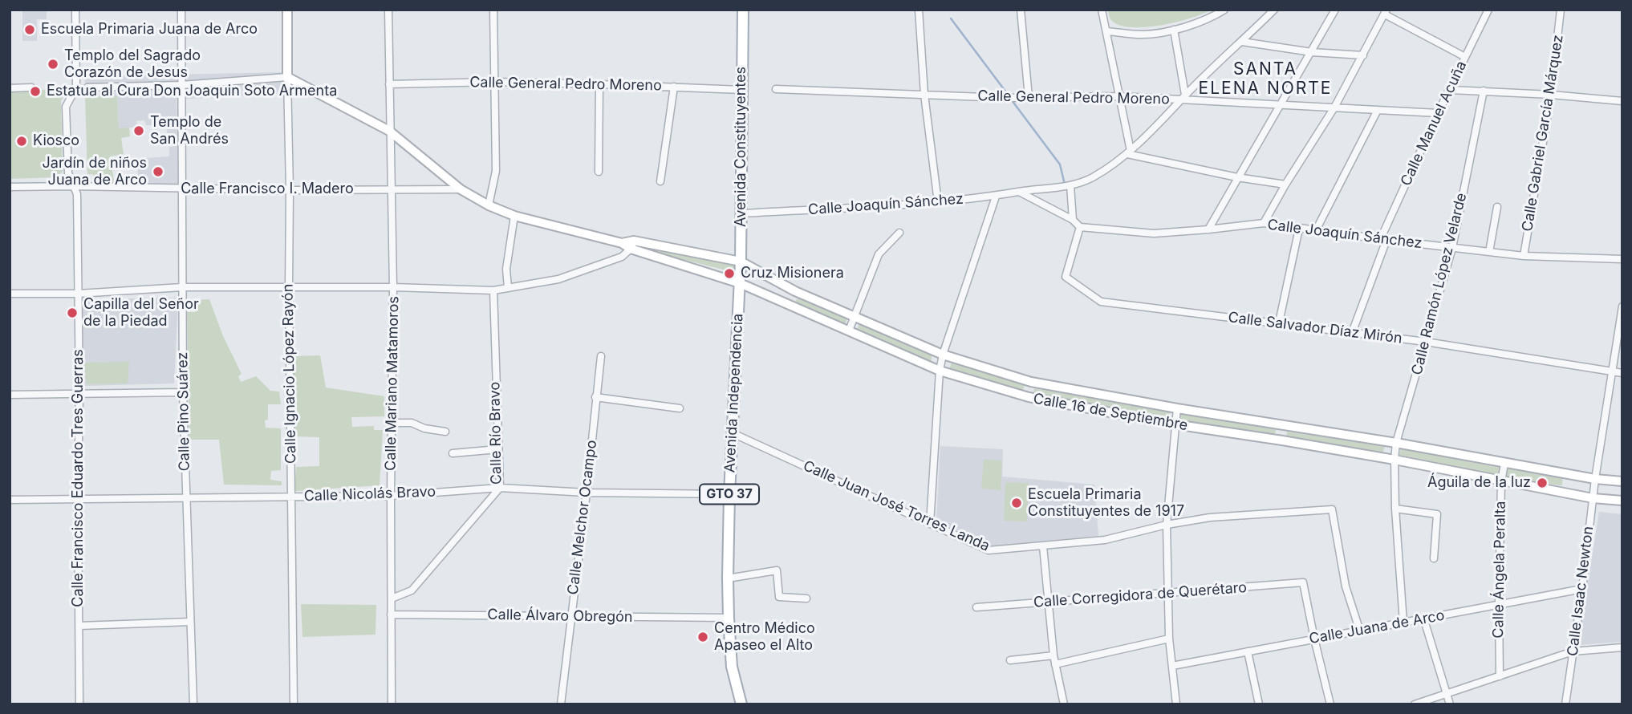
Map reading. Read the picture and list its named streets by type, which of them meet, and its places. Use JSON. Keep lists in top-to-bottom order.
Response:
{
  "streets": {
    "main road": ["Avenida Constituyentes", "Avenida Independencia", "GTO 37"],
    "street": [
      "Calle General Pedro Moreno",
      "Calle Manuel Acuña",
      "Calle Gabriel García Márquez",
      "Calle Francisco I. Madero",
      "Calle Joaquín Sánchez",
      "Calle Ramón López Velarde",
      "Calle Salvador Díaz Mirón",
      "Calle Ignacio López Rayón",
      "Calle Mariano Matamoros",
      "Calle Pino Suárez",
      "Calle 16 de Septiembre",
      "Calle Río Bravo",
      "Calle Francisco Eduardo Tres Guerras",
      "Calle Nicolás Bravo",
      "Calle Juan José Torres Landa",
      "Calle Melchor Ocampo",
      "Calle Ángela Peralta",
      "Calle Isaac Newton",
      "Calle Corregidora de Querétaro",
      "Calle Álvaro Obregón",
      "Calle Juana de Arco"
    ]
  },
  "crossings": [
    ["Calle General Pedro Moreno", "Calle Manuel Acuña"],
    ["Calle General Pedro Moreno", "Avenida Constituyentes"],
    ["Calle General Pedro Moreno", "Calle Joaquín Sánchez"],
    ["Calle General Pedro Moreno", "Calle Mariano Matamoros"],
    ["Calle Manuel Acuña", "Calle Joaquín Sánchez"],
    ["Calle Manuel Acuña", "Calle Salvador Díaz Mirón"],
    ["Calle Gabriel García Márquez", "Calle Joaquín Sánchez"],
    ["Avenida Constituyentes", "Calle Joaquín Sánchez"],
    ["Avenida Constituyentes", "Avenida Independencia"],
    ["Avenida Constituyentes", "Calle 16 de Septiembre"],
    ["Calle Francisco I. Madero", "Calle Ignacio López Rayón"],
    ["Calle Francisco I. Madero", "Calle Mariano Matamoros"],
    ["Calle Francisco I. Madero", "Calle Pino Suárez"],
    ["Calle Francisco I. Madero", "Calle 16 de Septiembre"],
    ["Calle Francisco I. Madero", "Calle Francisco Eduardo Tres Guerras"],
    ["Calle Joaquín Sánchez", "Calle Ramón López Velarde"],
    ["Calle Joaquín Sánchez", "Calle Salvador Díaz Mirón"],
    ["Calle Ramón López Velarde", "Calle Salvador Díaz Mirón"],
    ["Calle Ramón López Velarde", "Calle 16 de Septiembre"],
    ["Calle Ramón López Velarde", "Calle Juana de Arco"],
    ["Calle Salvador Díaz Mirón", "Calle Isaac Newton"],
    ["Calle Ignacio López Rayón", "Calle 16 de Septiembre"],
    ["Calle Ignacio López Rayón", "Calle Nicolás Bravo"],
    ["Calle Mariano Matamoros", "Calle 16 de Septiembre"],
    ["Calle Mariano Matamoros", "Calle Río Bravo"],
    ["Calle Mariano Matamoros", "Calle Nicolás Bravo"],
    ["Calle Mariano Matamoros", "Calle Álvaro Obregón"],
    ["Avenida Independencia", "Calle 16 de Septiembre"],
    ["Avenida Independencia", "Calle Nicolás Bravo"],
    ["Avenida Independencia", "Calle Juan José Torres Landa"],
    ["Avenida Independencia", "Calle Álvaro Obregón"],
    ["Calle Pino Suárez", "Calle Nicolás Bravo"],
    ["Calle 16 de Septiembre", "Calle Ángela Peralta"],
    ["Calle 16 de Septiembre", "Calle Isaac Newton"],
    ["Calle Río Bravo", "Calle Nicolás Bravo"],
    ["Calle Francisco Eduardo Tres Guerras", "Calle Nicolás Bravo"],
    ["Calle Nicolás Bravo", "Calle Melchor Ocampo"],
    ["Calle Juan José Torres Landa", "Calle Juana de Arco"],
    ["Calle Melchor Ocampo", "Calle Álvaro Obregón"],
    ["Calle Ángela Peralta", "Calle Juana de Arco"],
    ["Calle Isaac Newton", "Calle Juana de Arco"],
    ["Calle Corregidora de Querétaro", "Calle Juana de Arco"]
  ],
  "districts": ["SANTA ELENA NORTE"],
  "places": [
    "Escuela Primaria Juana de Arco",
    "Templo del Sagrado Corazón de Jesus",
    "Estatua al Cura Don Joaquin Soto Armenta",
    "Templo de San Andrés",
    "Kiosco",
    "Jardín de niños Juana de Arco",
    "Cruz Misionera",
    "Capilla del Señor de la Piedad",
    "Águila de la luz",
    "Escuela Primaria Constituyentes de 1917",
    "Centro Médico Apaseo el Alto"
  ]
}
